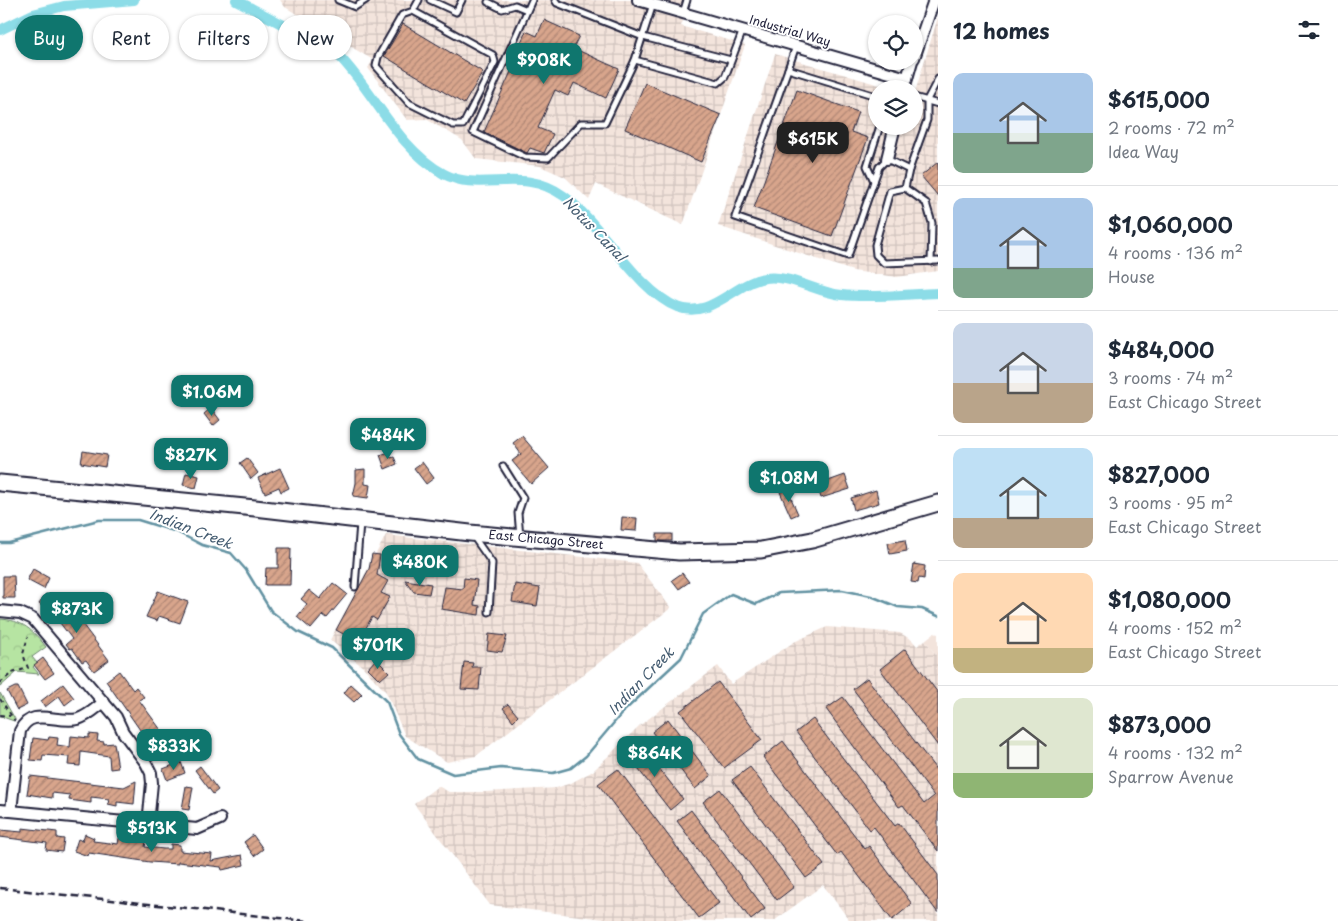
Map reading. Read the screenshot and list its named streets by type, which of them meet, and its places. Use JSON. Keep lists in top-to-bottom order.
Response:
{
  "streets": {
    "street": ["Industrial Way", "East Chicago Street"]
  },
  "water": ["Notus Canal", "Indian Creek"],
  "page": {
    "heading": "12 homes",
    "chip": [
      "Buy",
      "Rent",
      "Filters",
      "New"
    ],
    "price": [
      "$908K",
      "$615K",
      "$1.06M",
      "$484K",
      "$827K",
      "$1.08M",
      "$480K",
      "$873K",
      "$701K",
      "$833K",
      "$864K",
      "$513K"
    ],
    "list": [
      {
        "name": "$615,000",
        "note": "2 rooms · 72 m² · Idea Way"
      },
      {
        "name": "$1,060,000",
        "note": "4 rooms · 136 m² · House"
      },
      {
        "name": "$484,000",
        "note": "3 rooms · 74 m² · East Chicago Street"
      },
      {
        "name": "$827,000",
        "note": "3 rooms · 95 m² · East Chicago Street"
      },
      {
        "name": "$1,080,000",
        "note": "4 rooms · 152 m² · East Chicago Street"
      },
      {
        "name": "$873,000",
        "note": "4 rooms · 132 m² · Sparrow Avenue"
      }
    ]
  }
}
